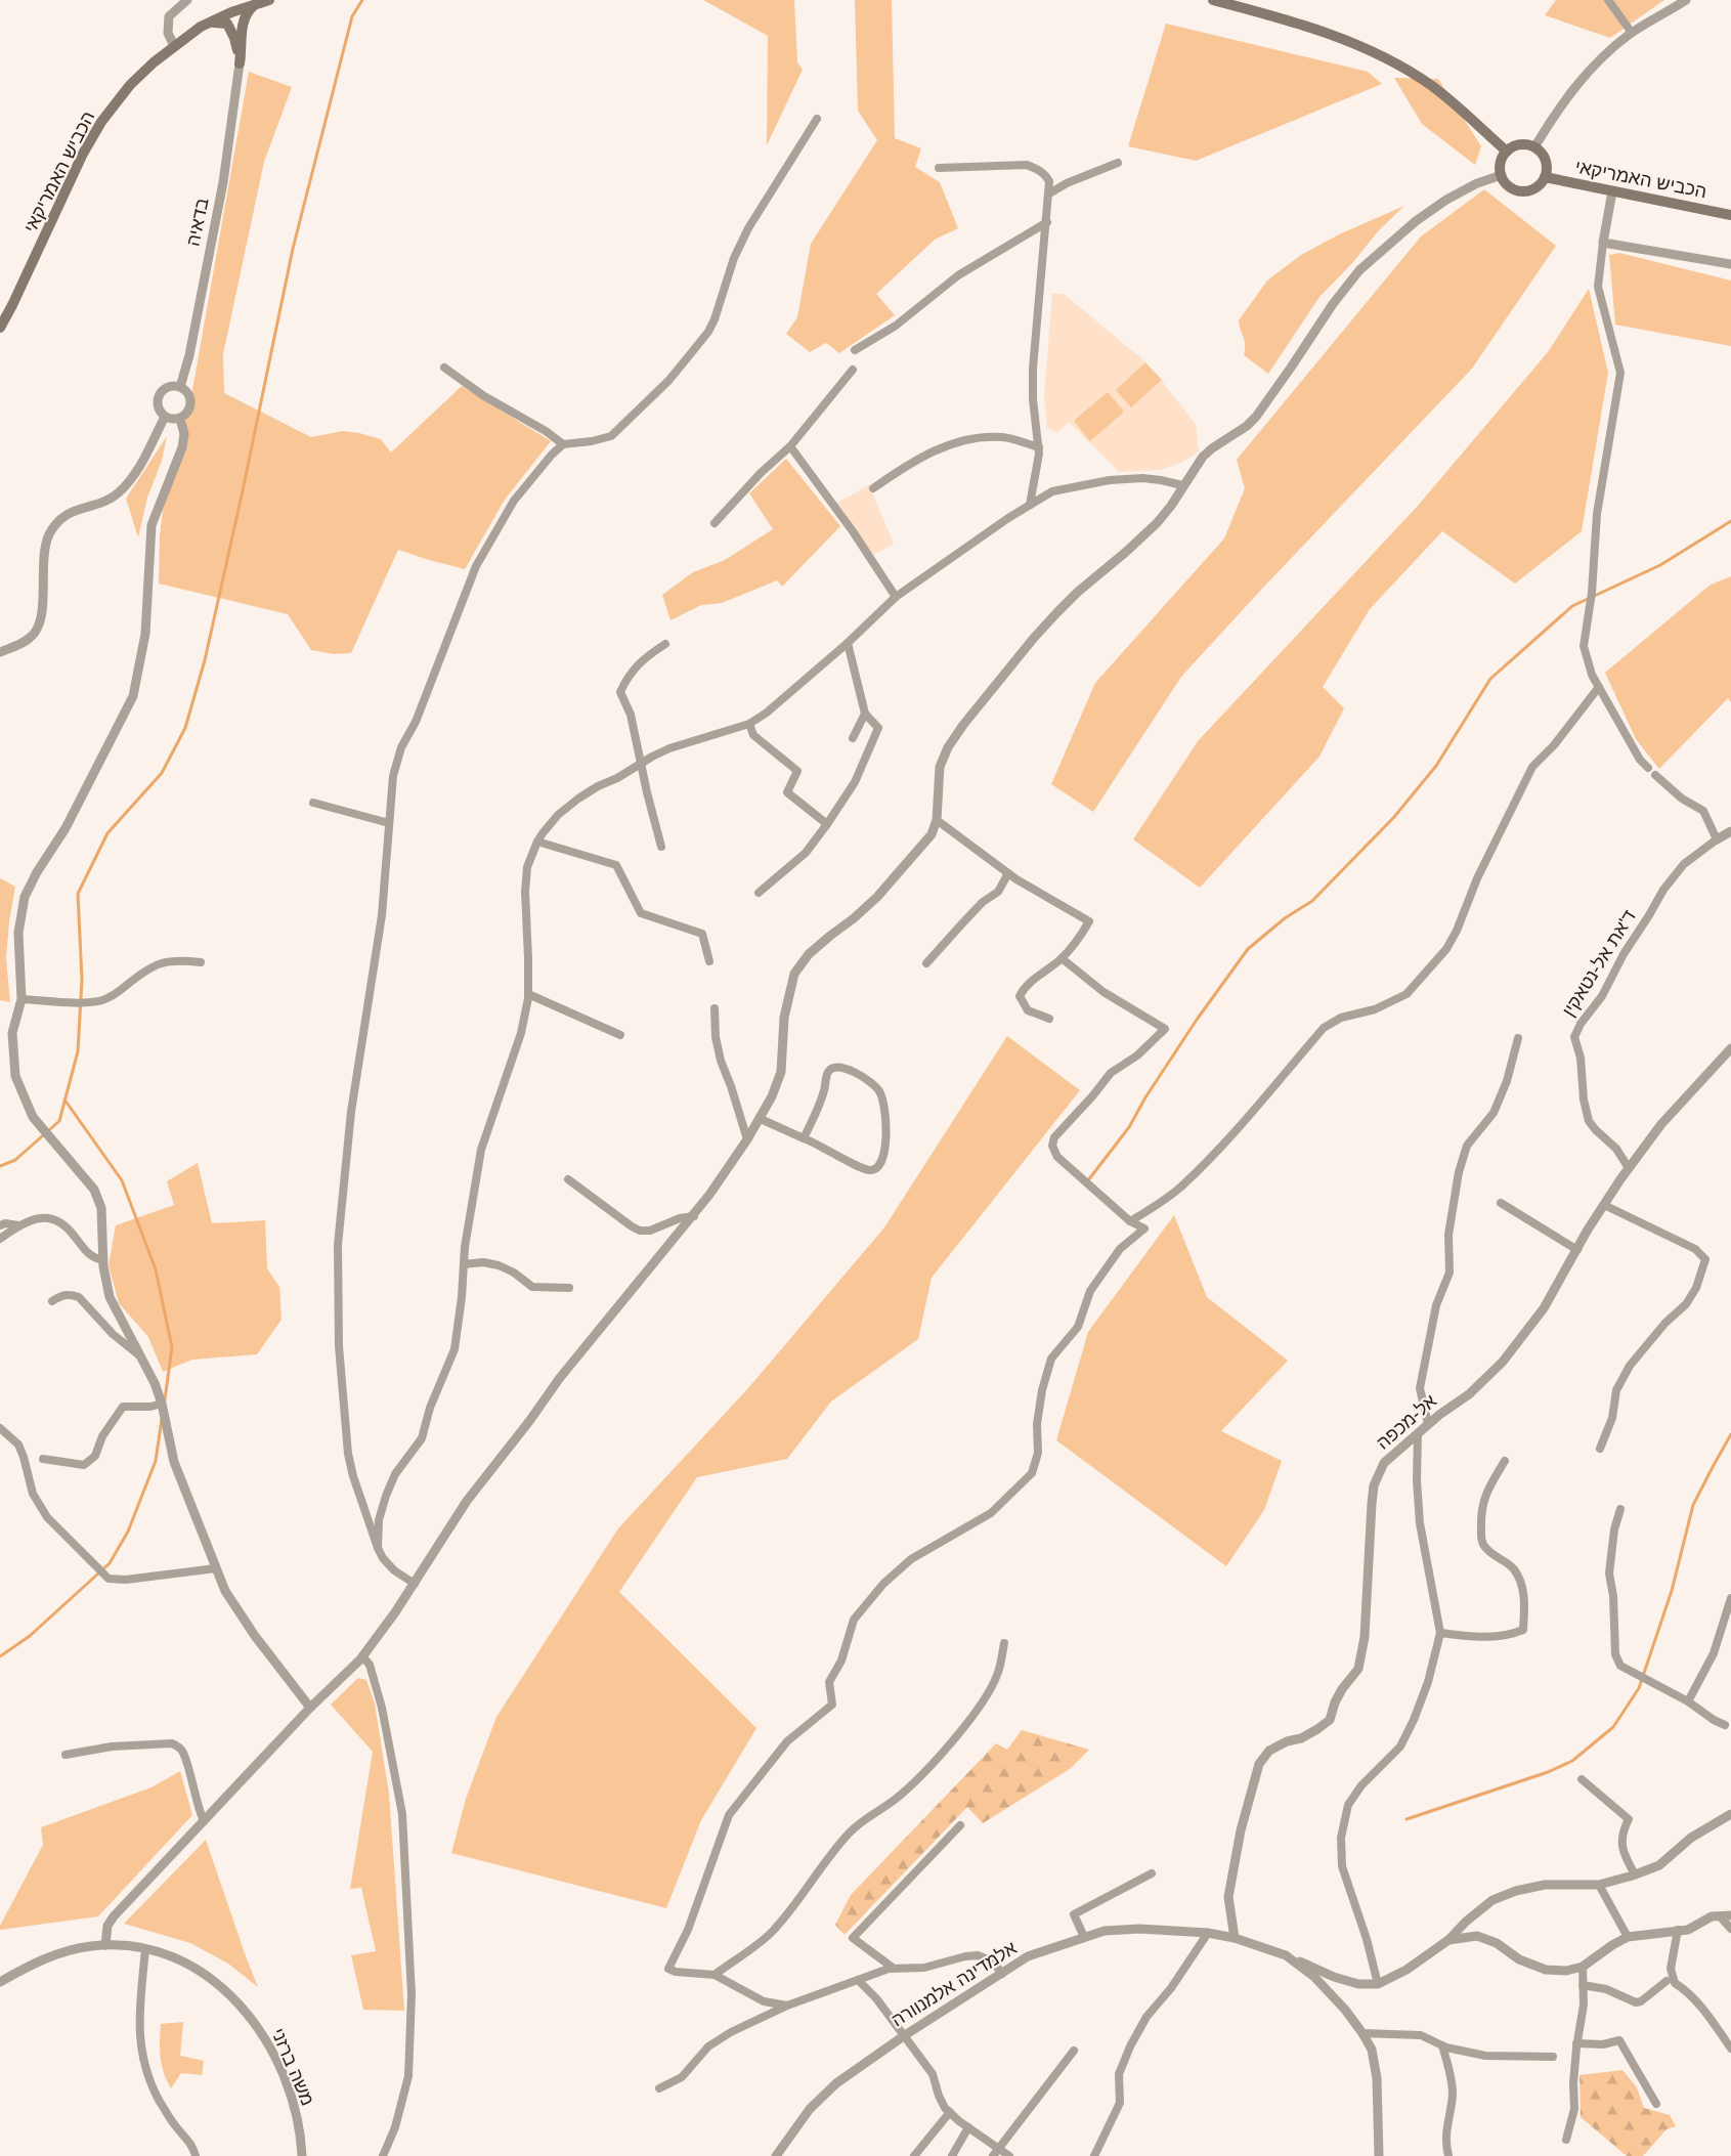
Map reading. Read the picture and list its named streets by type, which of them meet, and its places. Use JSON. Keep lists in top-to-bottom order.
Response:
{
  "streets": {
    "main road": ["הכביש האמריקאי"],
    "street": [
      "בדאיה",
      "ד'את אל-נטאקין",
      "אל-מכפה",
      "אלמדינה אלמנוורה",
      "משה ברזני"
    ]
  },
  "crossings": [
    ["ד'את אל-נטאקין", "אל-מכפה"],
    ["אל-מכפה", "אלמדינה אלמנוורה"]
  ]
}
